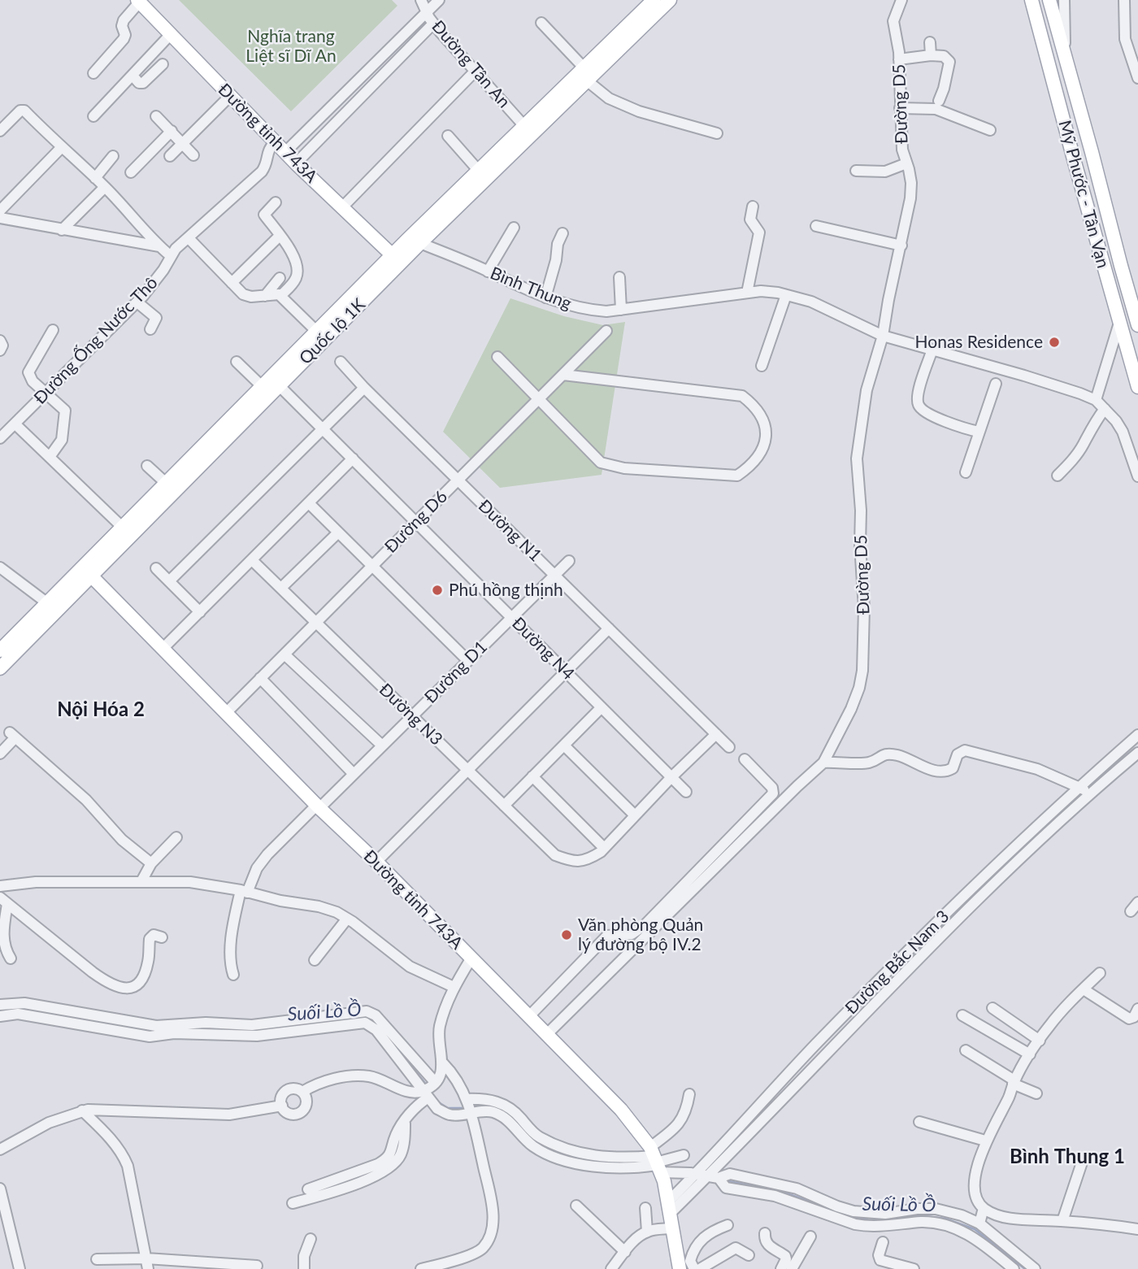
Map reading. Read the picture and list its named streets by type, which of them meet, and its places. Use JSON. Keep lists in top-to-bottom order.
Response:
{
  "streets": {
    "main road": ["Đường tỉnh 743A", "Mỹ Phước - Tân Vạn", "Quốc lộ 1K"],
    "street": [
      "Đường Tân An",
      "Đường D5",
      "Bình Thung",
      "Đường Ống Nước Thô",
      "Đường D6",
      "Đường N1",
      "Đường N4",
      "Đường D1",
      "Đường N3",
      "Đường Bắc Nam 3"
    ]
  },
  "crossings": [
    ["Đường Tân An", "Quốc lộ 1K"],
    ["Đường D5", "Đường tỉnh 743A"],
    ["Đường D5", "Bình Thung"],
    ["Đường tỉnh 743A", "Quốc lộ 1K"],
    ["Đường tỉnh 743A", "Đường Ống Nước Thô"],
    ["Đường tỉnh 743A", "Đường D6"],
    ["Đường tỉnh 743A", "Đường D1"],
    ["Đường tỉnh 743A", "Đường Bắc Nam 3"],
    ["Bình Thung", "Quốc lộ 1K"],
    ["Quốc lộ 1K", "Đường N4"],
    ["Đường D6", "Đường N1"],
    ["Đường D6", "Đường N4"],
    ["Đường D6", "Đường N3"],
    ["Đường N1", "Đường D1"],
    ["Đường N4", "Đường D1"],
    ["Đường D1", "Đường N3"]
  ],
  "districts": ["Nội Hóa 2", "Bình Thung 1"],
  "water": ["Suối Lồ Ồ"],
  "parks": ["Nghĩa trang Liệt sĩ Dĩ An"],
  "places": ["Honas Residence", "Phú hồng thịnh", "Văn phòng Quản lý đường bộ IV.2"]
}
